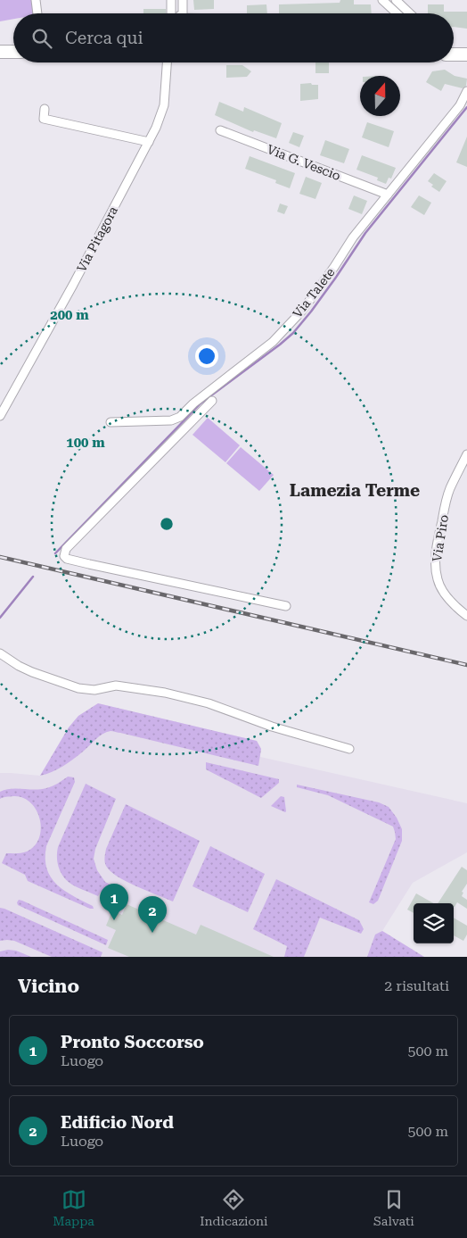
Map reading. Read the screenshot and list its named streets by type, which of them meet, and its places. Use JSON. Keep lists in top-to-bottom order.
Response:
{
  "streets": {
    "street": [
      "Via G. Vescio",
      "Via Pitagora",
      "Via Talete",
      "Via Piro"
    ]
  },
  "crossings": [
    ["Via G. Vescio", "Via Talete"]
  ],
  "districts": ["Lamezia Terme"],
  "north": "top",
  "page": {
    "search": "Cerca qui",
    "pins": ["1", "2"],
    "heading": ["Vicino", "2 risultati"],
    "list": [
      {
        "mark": "1",
        "name": "Pronto Soccorso",
        "note": "Luogo",
        "value": "500 m"
      },
      {
        "mark": "2",
        "name": "Edificio Nord",
        "note": "Luogo",
        "value": "500 m"
      }
    ],
    "nav": ["Mappa", "Indicazioni", "Salvati"]
  },
  "rings": ["200 m", "100 m"]
}
